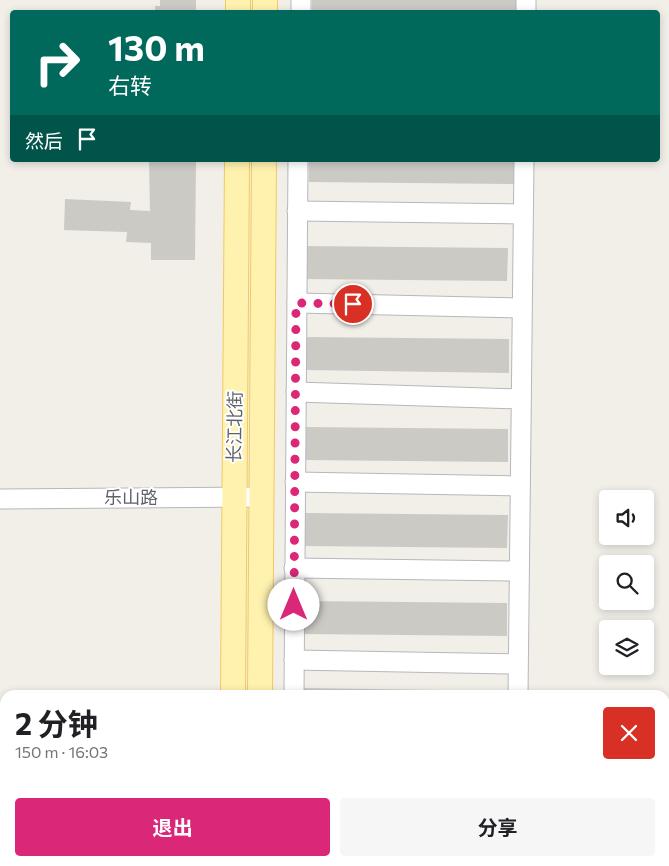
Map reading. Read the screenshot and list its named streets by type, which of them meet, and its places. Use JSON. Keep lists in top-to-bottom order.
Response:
{
  "streets": {
    "main road": ["长江北街"],
    "street": ["乐山路"]
  },
  "crossings": [
    ["长江北街", "乐山路"]
  ],
  "page": {
    "turn": ["130 m", "右转"],
    "then": "然后",
    "heading": ["2 分钟", "150 m · 16:03"],
    "buttons": ["退出", "分享"]
  }
}
